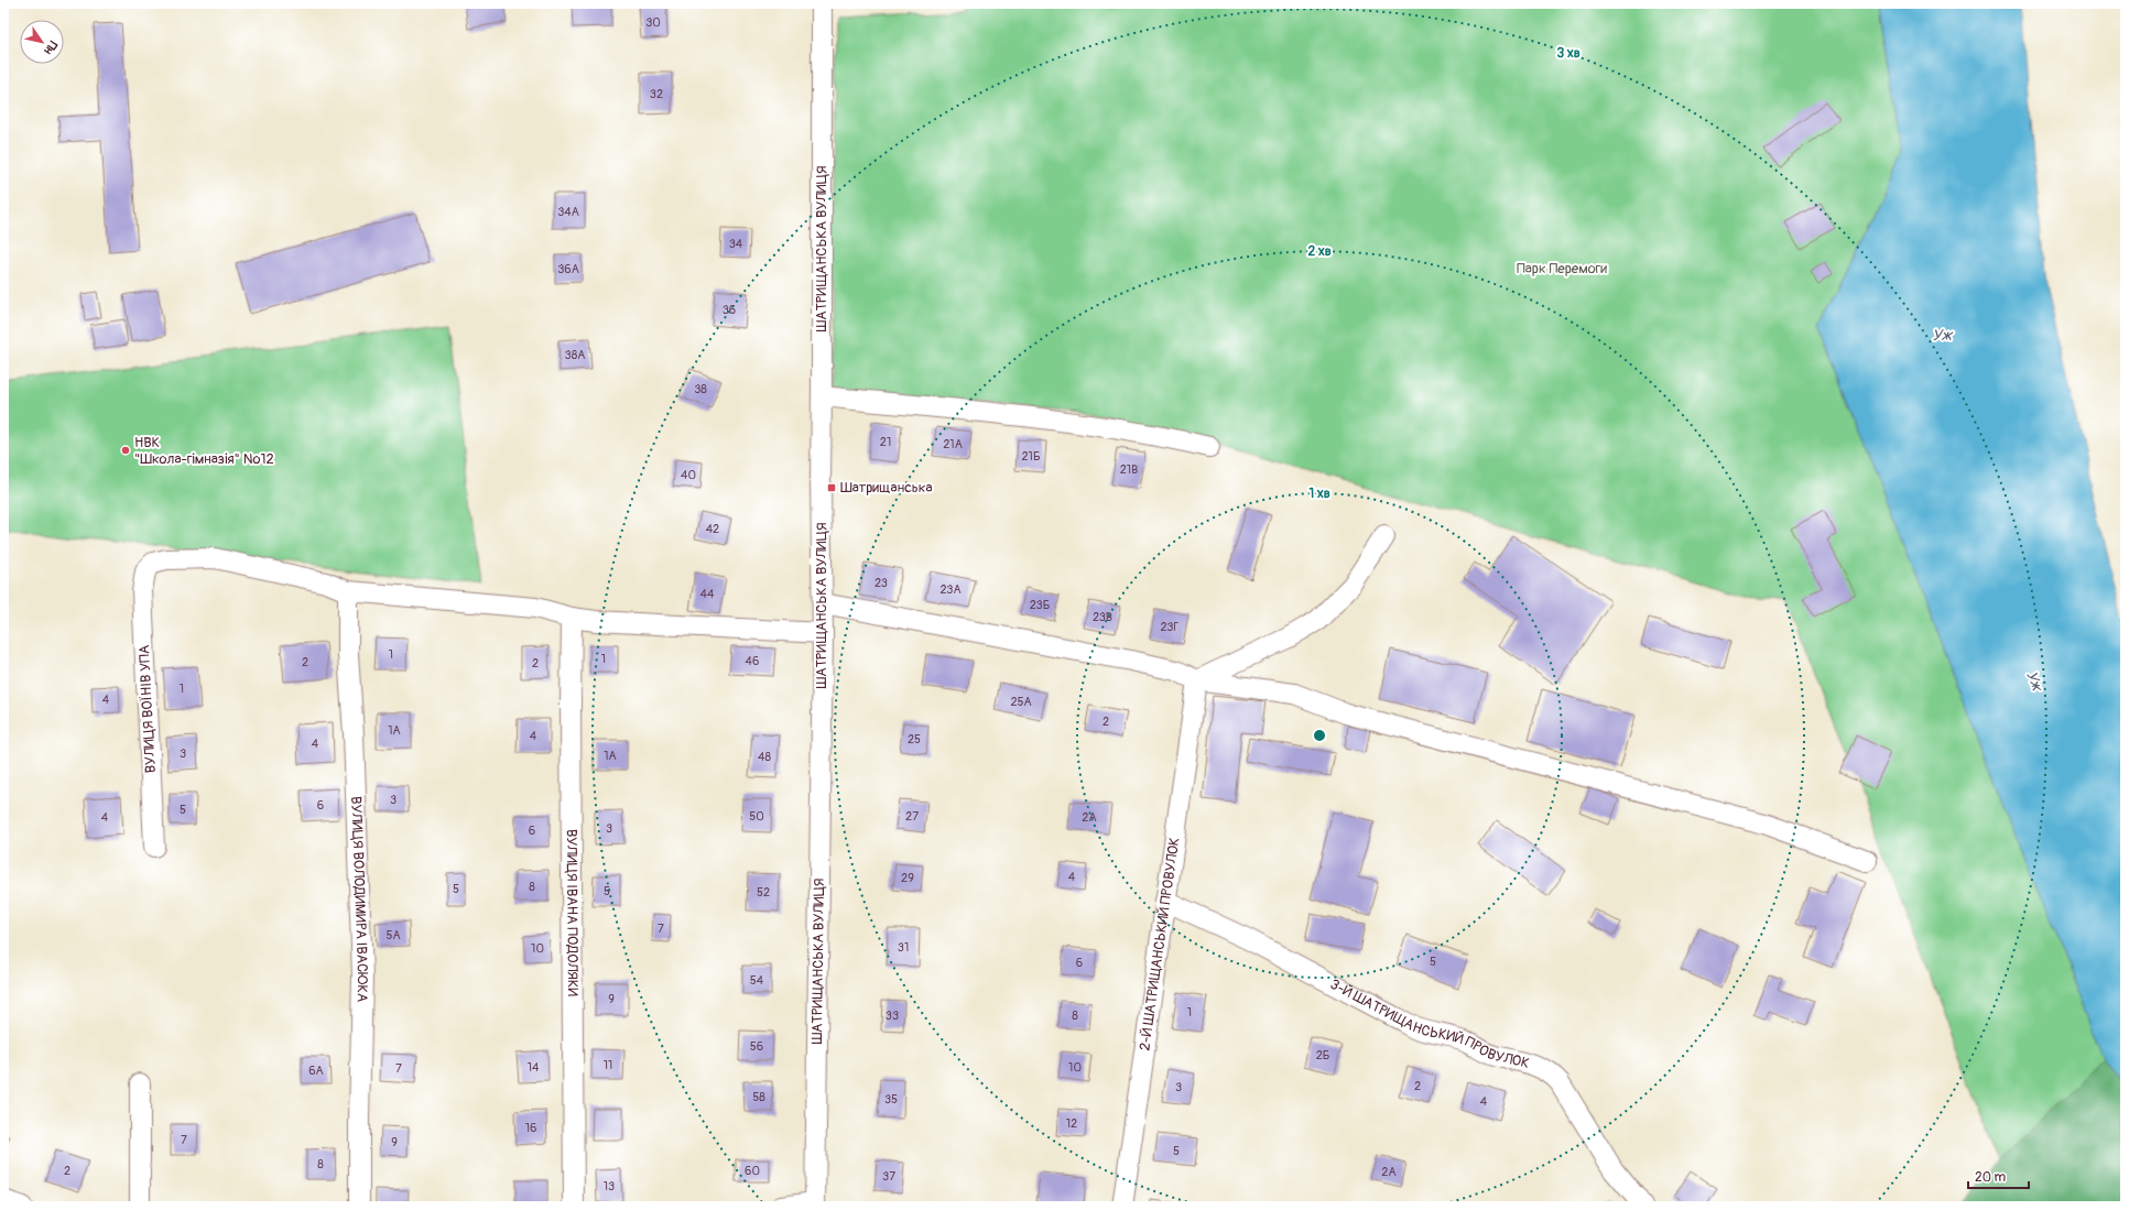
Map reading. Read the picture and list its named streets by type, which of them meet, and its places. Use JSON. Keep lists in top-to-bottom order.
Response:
{
  "streets": {
    "street": [
      "ШАТРИЩАНСЬКА ВУЛИЦЯ",
      "ВУЛИЦЯ ВОЇНІВ УПА",
      "ВУЛИЦЯ ВОЛОДИМИРА ІВАСЮКА",
      "ВУЛИЦЯ ІВАНА ПОДОЛЯКИ",
      "2-Й ШАТРИЩАНСЬКИЙ ПРОВУЛОК",
      "3-Й ШАТРИЩАНСЬКИЙ ПРОВУЛОК"
    ]
  },
  "crossings": [
    ["ВУЛИЦЯ ВОЇНІВ УПА", "ВУЛИЦЯ ВОЛОДИМИРА ІВАСЮКА"],
    ["2-Й ШАТРИЩАНСЬКИЙ ПРОВУЛОК", "3-Й ШАТРИЩАНСЬКИЙ ПРОВУЛОК"]
  ],
  "water": ["Уж"],
  "parks": ["Парк Перемоги"],
  "places": {
    "other": ["НВК \"Школа-гімназія\" №12"],
    "transit": ["Шатрищанська"]
  },
  "house_numbers": [
    "30",
    "32",
    "34А",
    "34",
    "36А",
    "36",
    "38А",
    "38",
    "21",
    "21А",
    "21Б",
    "21В",
    "40",
    "42",
    "23",
    "23А",
    "44",
    "23Б",
    "23В",
    "23Г",
    "1",
    "1",
    "46",
    "2",
    "2",
    "1",
    "4",
    "25А",
    "2",
    "1А",
    "4",
    "25",
    "4",
    "3",
    "1А",
    "48",
    "3",
    "6",
    "5",
    "50",
    "27",
    "4",
    "2А",
    "3",
    "6",
    "4",
    "29",
    "8",
    "5",
    "5",
    "52",
    "7",
    "5А",
    "31",
    "10",
    "5",
    "6",
    "54",
    "9",
    "1",
    "33",
    "8",
    "56",
    "2Б",
    "11",
    "14",
    "10",
    "7",
    "6А",
    "2",
    "3",
    "58",
    "35",
    "4",
    "12",
    "16",
    "7",
    "9",
    "5",
    "8",
    "2",
    "60",
    "2А",
    "37",
    "13"
  ],
  "scale_bar": "20 m",
  "north": "bottom right",
  "rings": ["3 хв", "2 хв", "1 хв"]
}
